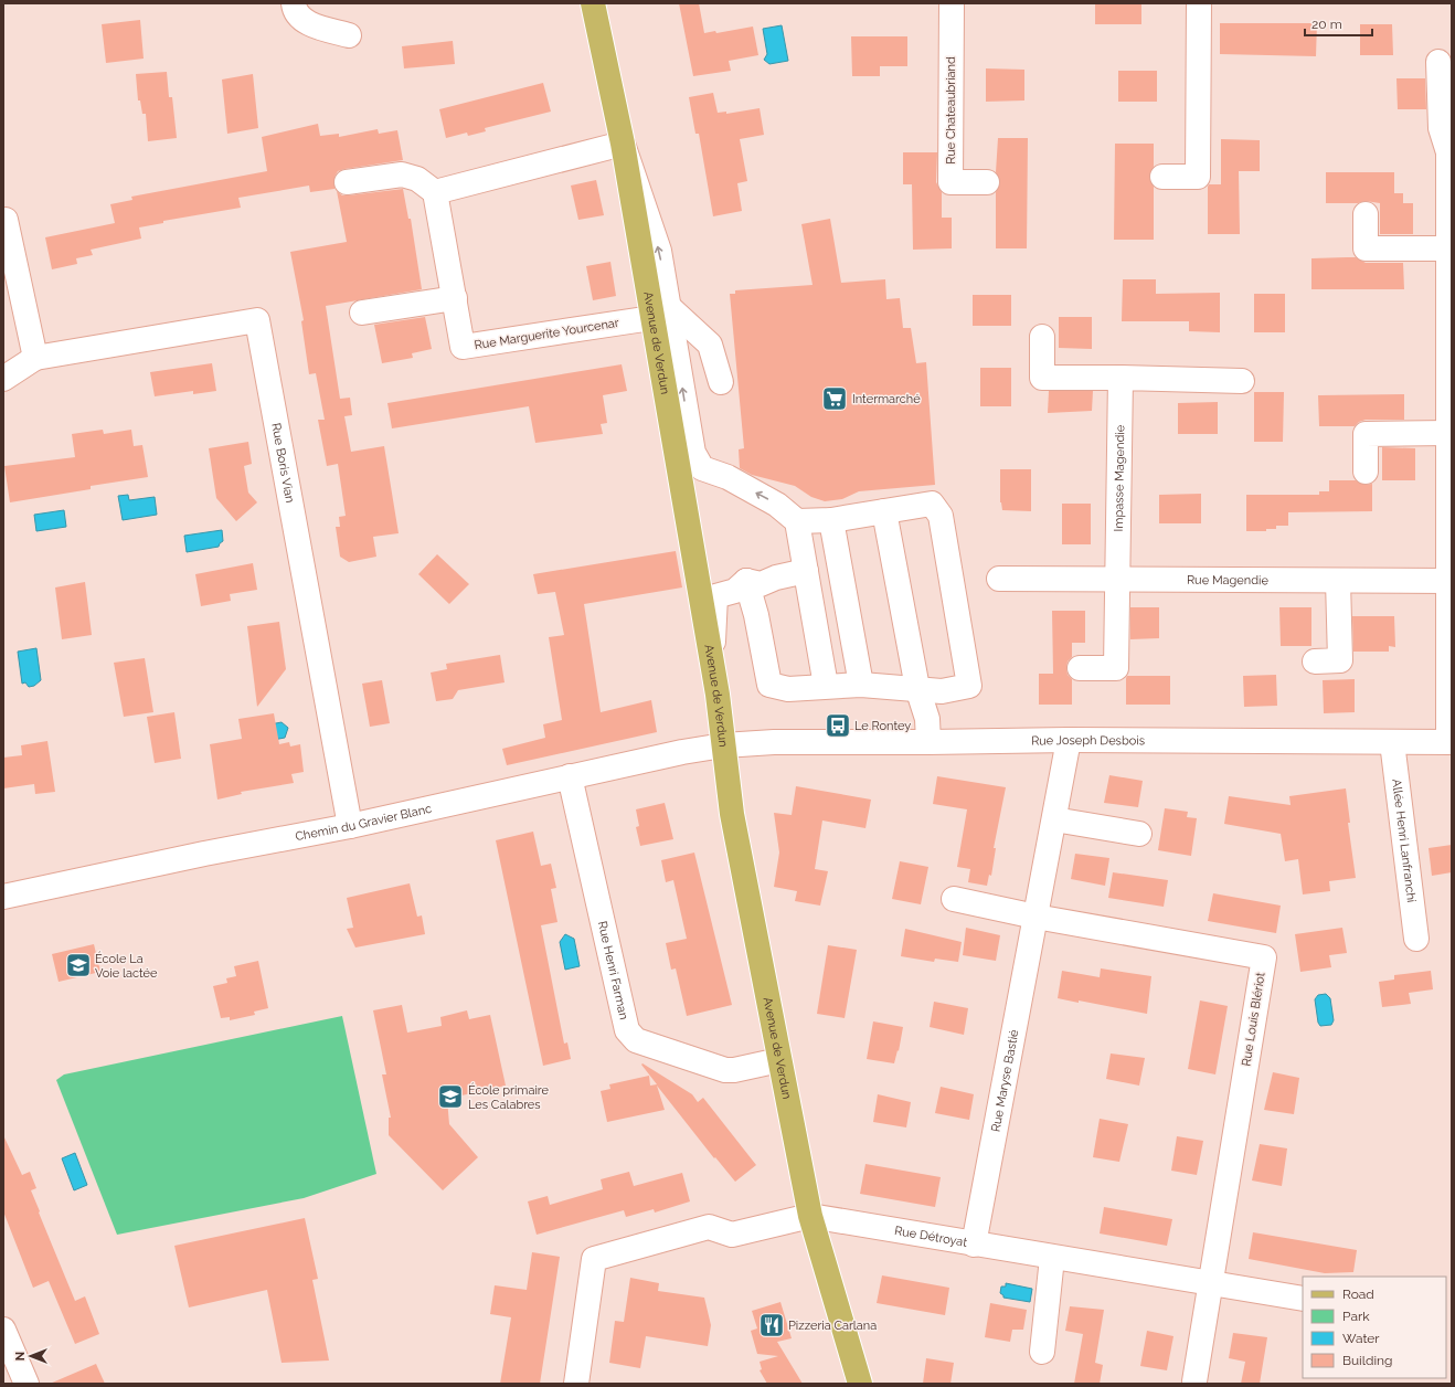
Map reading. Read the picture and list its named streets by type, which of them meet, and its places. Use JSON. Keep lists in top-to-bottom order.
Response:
{
  "streets": {
    "main road": ["Avenue de Verdun"],
    "street": [
      "Rue Chateaubriand",
      "Rue Marguerite Yourcenar",
      "Rue Boris Vian",
      "Impasse Magendie",
      "Rue Magendie",
      "Rue Joseph Desbois",
      "Chemin du Gravier Blanc",
      "Allée Henri Lanfranchi",
      "Rue Henri Farman",
      "Rue Louis Blériot",
      "Rue Maryse Bastié",
      "Rue Détroyat"
    ]
  },
  "crossings": [
    ["Rue Marguerite Yourcenar", "Avenue de Verdun"],
    ["Avenue de Verdun", "Rue Joseph Desbois"],
    ["Avenue de Verdun", "Chemin du Gravier Blanc"],
    ["Avenue de Verdun", "Rue Henri Farman"],
    ["Avenue de Verdun", "Rue Détroyat"],
    ["Rue Boris Vian", "Chemin du Gravier Blanc"],
    ["Impasse Magendie", "Rue Magendie"],
    ["Rue Joseph Desbois", "Chemin du Gravier Blanc"],
    ["Rue Joseph Desbois", "Allée Henri Lanfranchi"],
    ["Rue Joseph Desbois", "Rue Maryse Bastié"],
    ["Chemin du Gravier Blanc", "Rue Henri Farman"],
    ["Rue Louis Blériot", "Rue Maryse Bastié"],
    ["Rue Louis Blériot", "Rue Détroyat"],
    ["Rue Maryse Bastié", "Rue Détroyat"]
  ],
  "places": {
    "supermarket": ["Intermarché"],
    "bus stop": ["Le Rontey"],
    "school or university": ["École La Voie lactée", "École primaire Les Calabres"],
    "restaurant": ["Pizzeria Carlana"]
  },
  "legend": [
    "Road",
    "Park",
    "Water",
    "Building"
  ],
  "scale_bar": "20 m",
  "north": "left"
}
